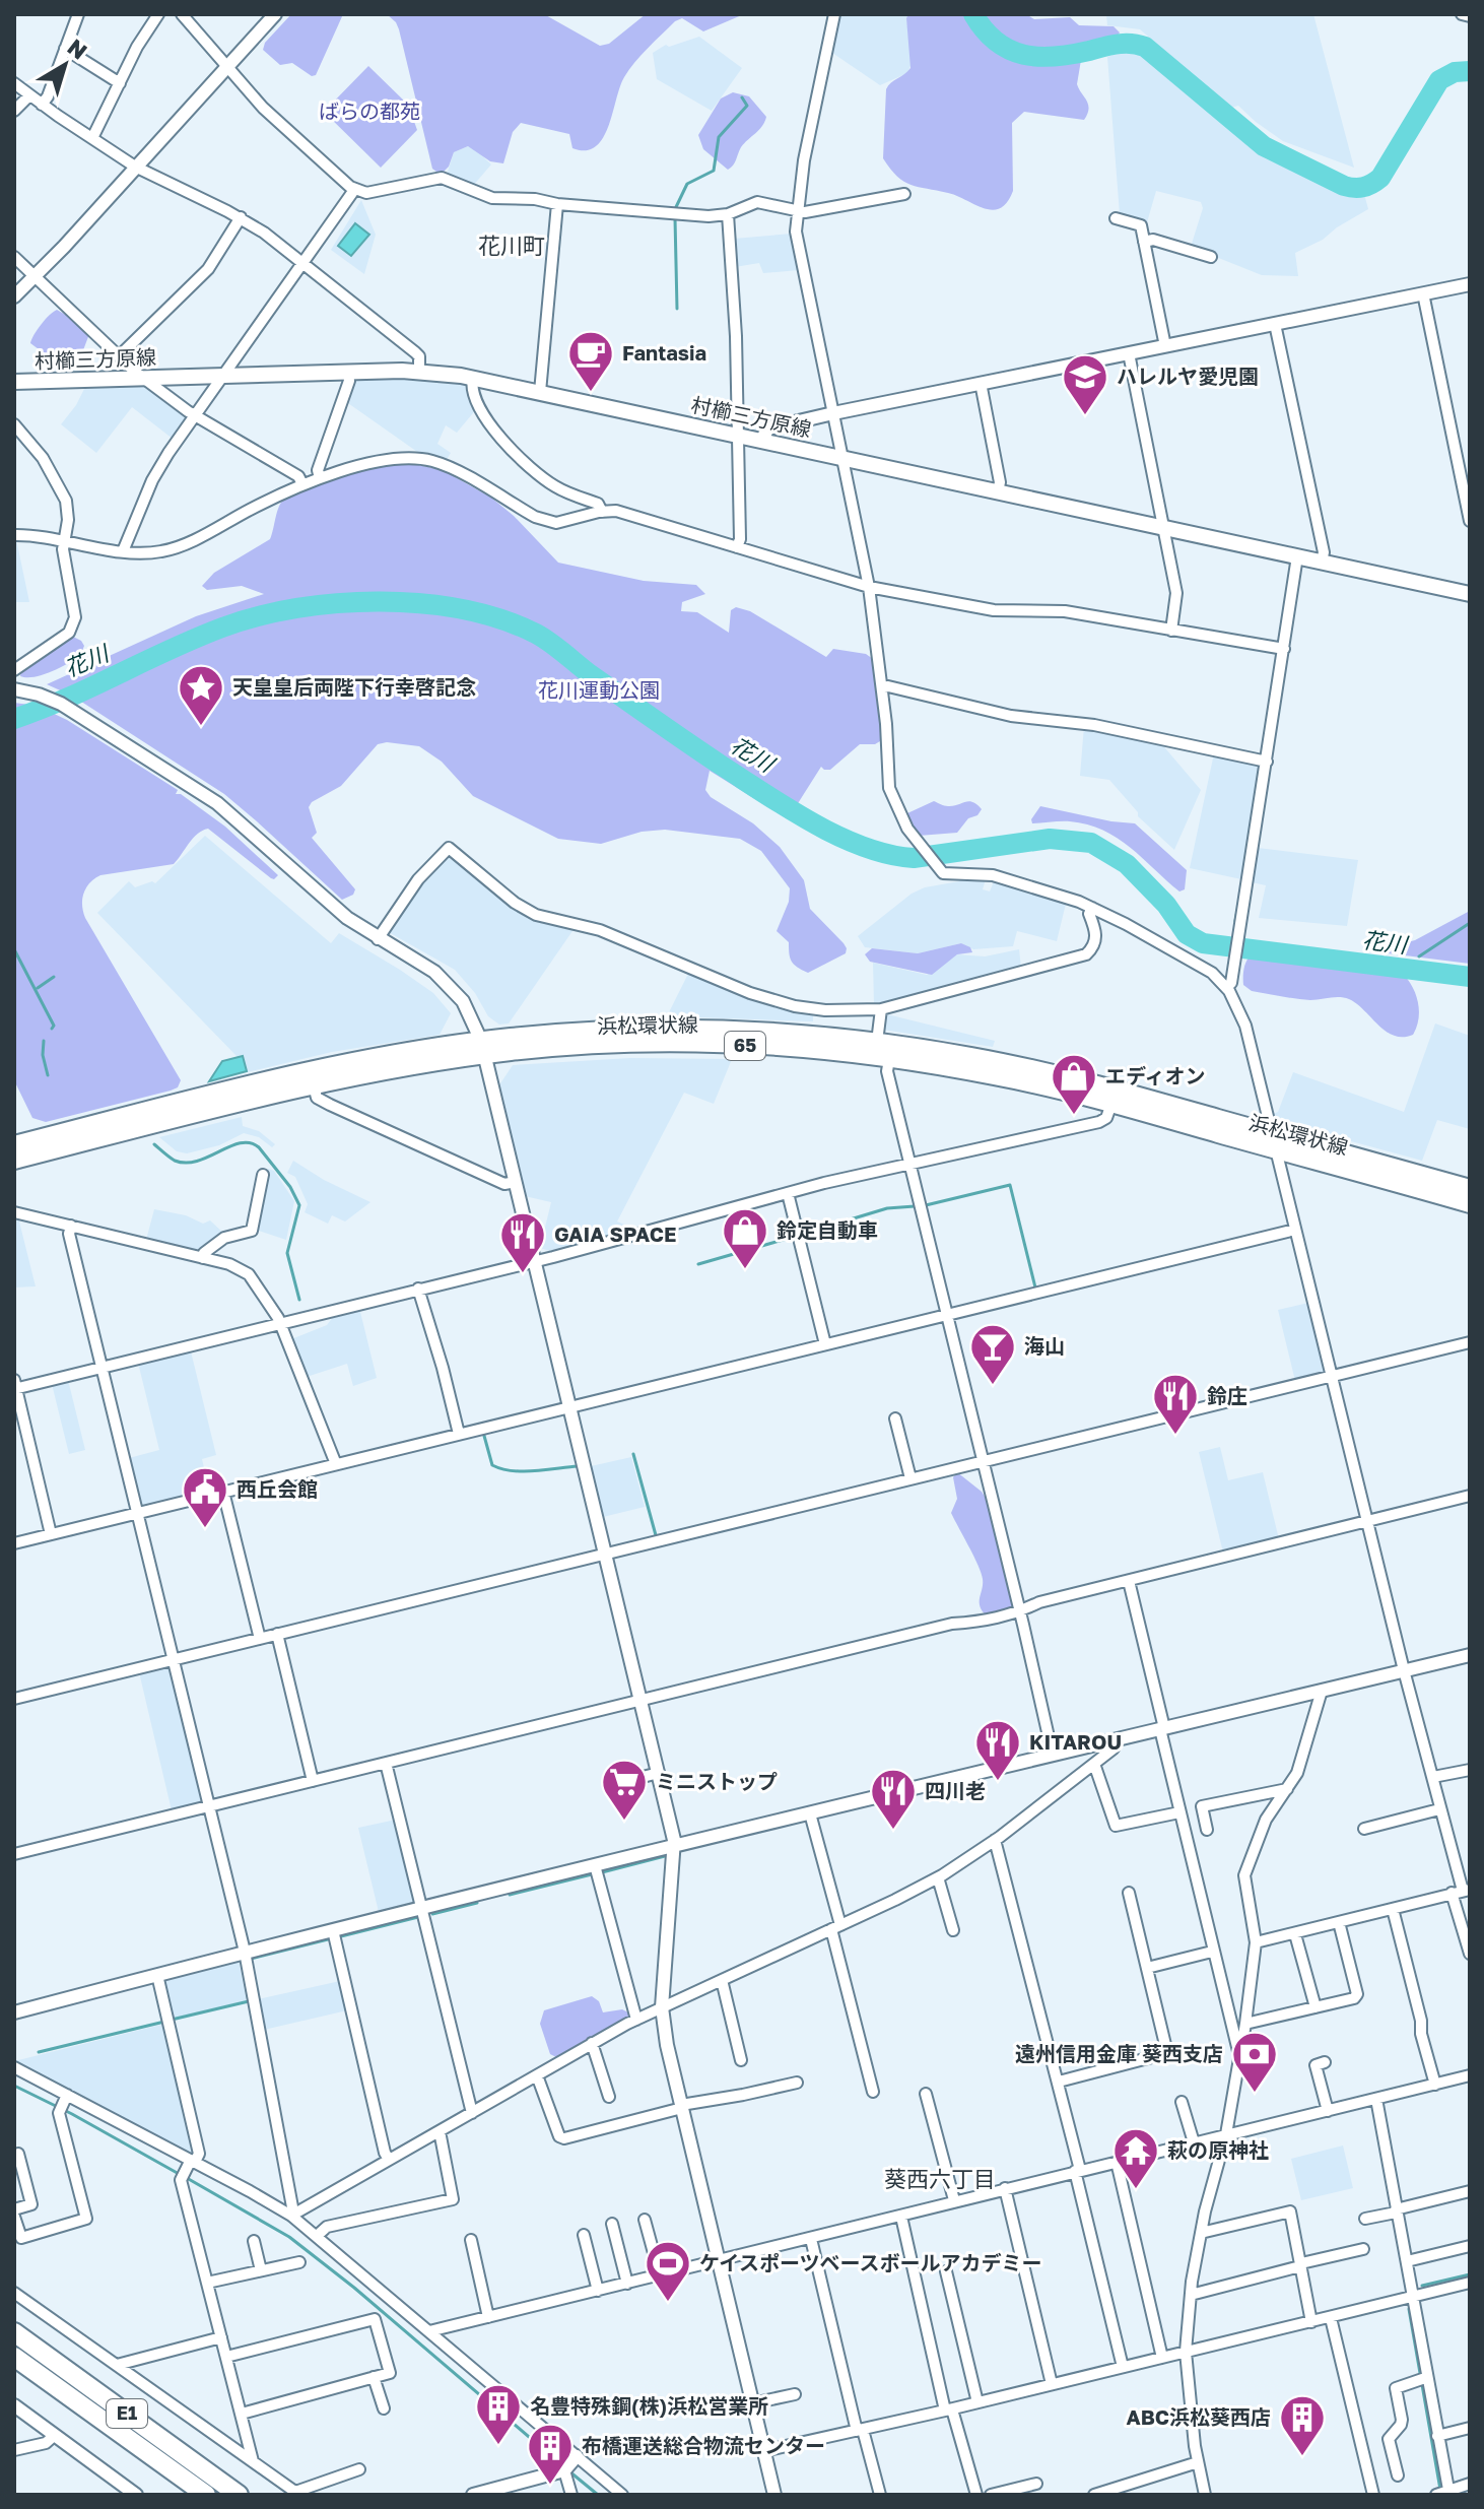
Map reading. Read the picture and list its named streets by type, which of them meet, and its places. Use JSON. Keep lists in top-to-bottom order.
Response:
{
  "streets": {
    "highway": ["E1"],
    "main road": ["村櫛三方原線", "浜松環状線", "65"]
  },
  "districts": ["花川町", "葵西六丁目"],
  "water": ["花川"],
  "parks": ["ばらの都苑", "花川運動公園"],
  "places": {
    "cafe": ["Fantasia"],
    "school or university": ["ハレルヤ愛児園"],
    "place": ["天皇皇后両陛下行幸啓記念"],
    "shop": ["エディオン", "鈴定自動車"],
    "restaurant": [
      "GAIA SPACE",
      "鈴庄",
      "KITAROU",
      "四川老"
    ],
    "bar": ["海山"],
    "public building": ["西丘会館"],
    "supermarket": ["ミニストップ"],
    "bank": ["遠州信用金庫 葵西支店"],
    "temple": ["萩の原神社"],
    "sports": ["ケイスポーツベースボールアカデミー"],
    "building": ["名豊特殊鋼(株)浜松営業所", "ABC浜松葵西店", "布橋運送総合物流センター"]
  },
  "north": "top right"
}
